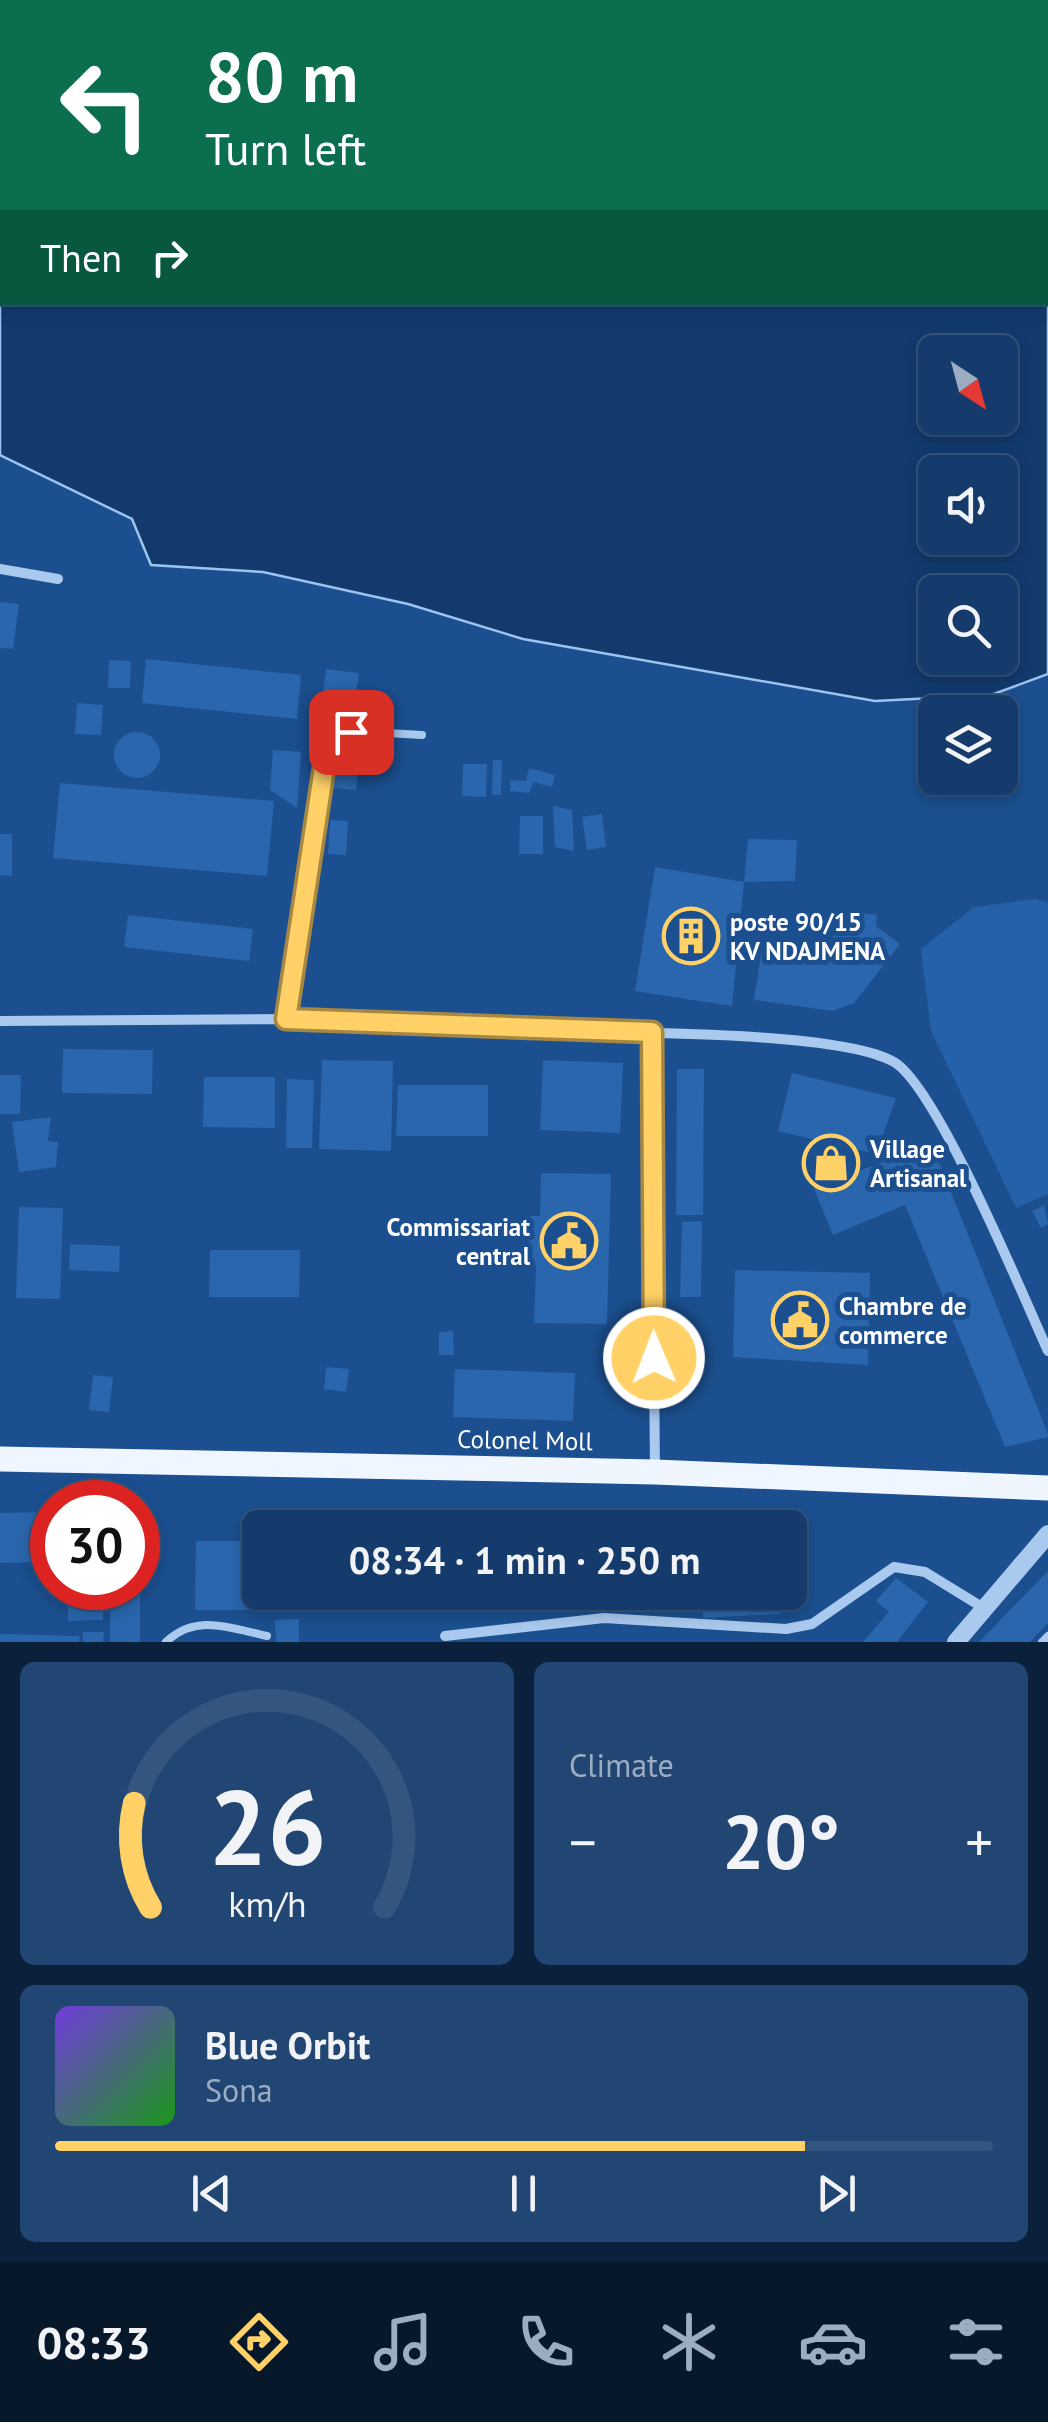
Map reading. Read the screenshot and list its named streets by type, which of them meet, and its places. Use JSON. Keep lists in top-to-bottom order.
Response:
{
  "streets": {
    "main road": ["Colonel Moll"]
  },
  "places": {
    "building": ["poste 90/15 KV NDAJMENA"],
    "shop": ["Village Artisanal"],
    "public building": ["Commissariat central", "Chambre de commerce"]
  },
  "north": "bottom right",
  "page": {
    "turn": ["80 m", "Turn left"],
    "then": "Then",
    "limit": "30",
    "trip": "08:34 · 1 min · 250 m",
    "tile": "Climate",
    "heat": ["−", "20°", "+"],
    "song": ["Blue Orbit", "Sona"],
    "tabs": "08:33",
    "gauge": ["26", "km/h"]
  }
}
